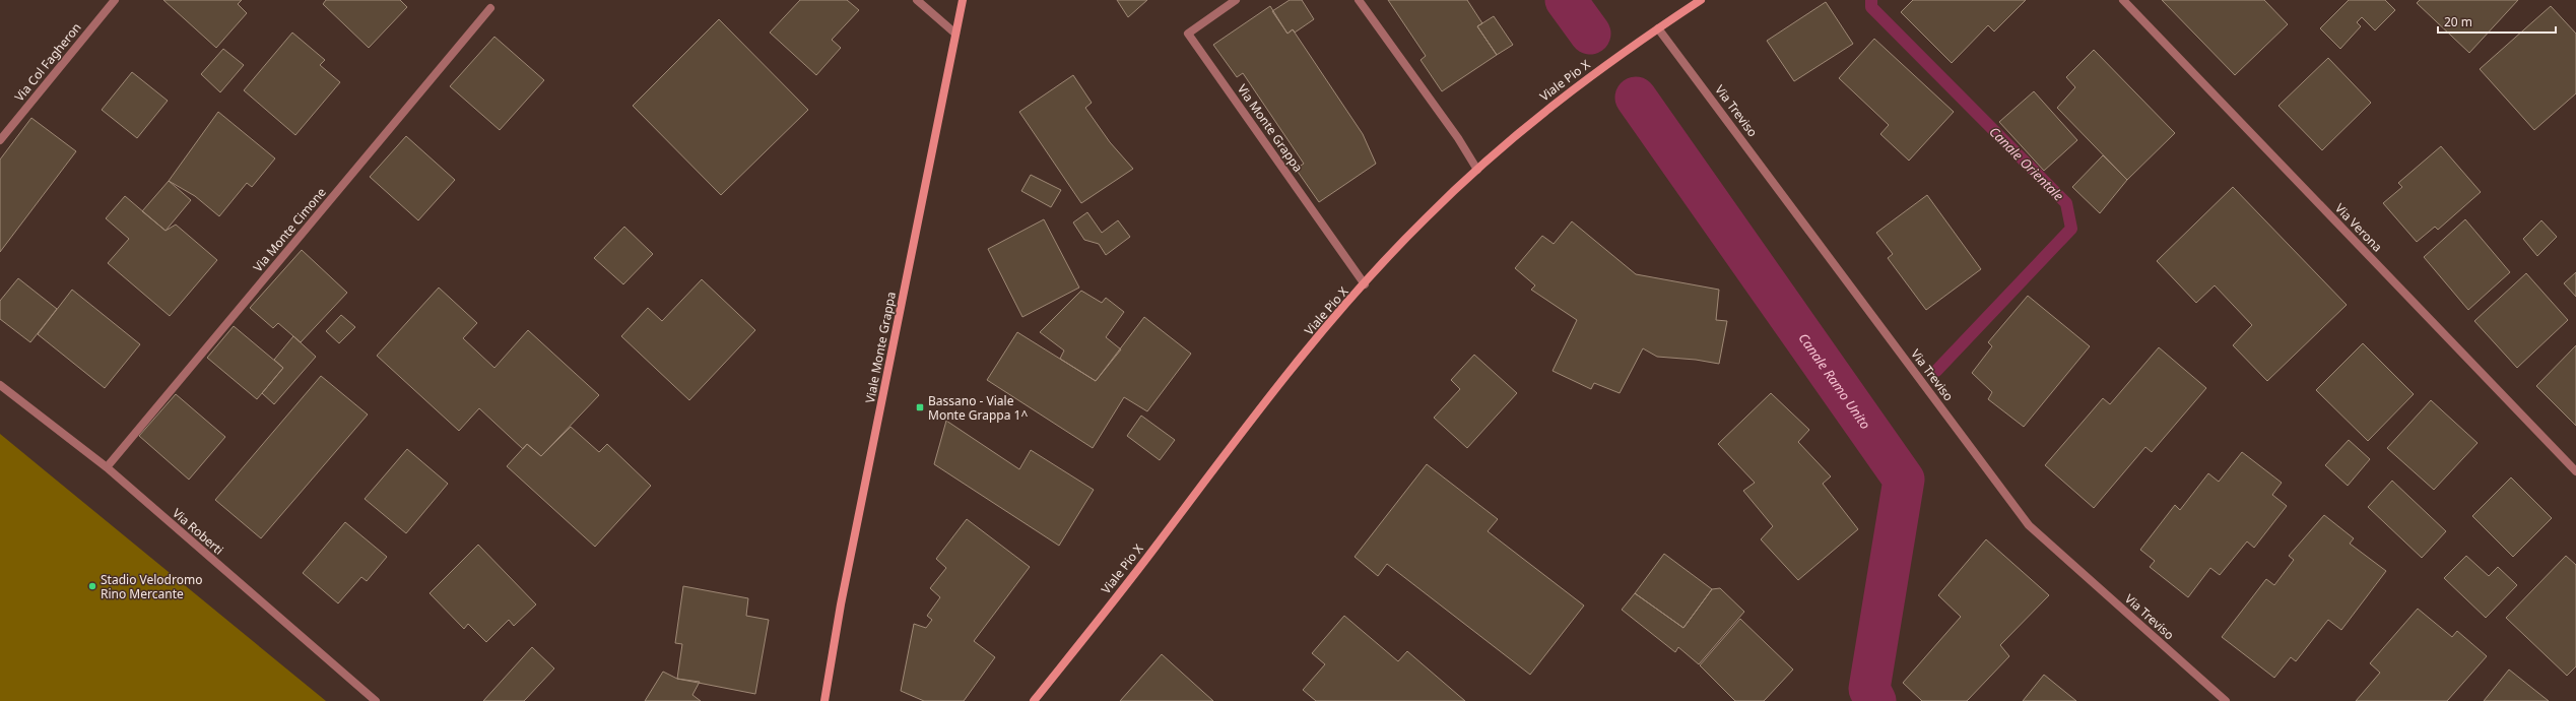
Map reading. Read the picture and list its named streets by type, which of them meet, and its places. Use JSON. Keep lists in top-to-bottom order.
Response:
{
  "streets": {
    "main road": ["Viale Pio X", "Viale Monte Grappa"],
    "street": [
      "Via Col Fagheron",
      "Via Treviso",
      "Via Monte Grappa",
      "Via Verona",
      "Via Monte Cimone",
      "Via Roberti"
    ]
  },
  "crossings": [
    ["Viale Pio X", "Via Treviso"],
    ["Viale Pio X", "Via Monte Grappa"],
    ["Via Monte Cimone", "Via Roberti"]
  ],
  "water": ["Canale Orientale", "Canale Ramo Unito"],
  "places": {
    "transit": ["Bassano - Viale Monte Grappa 1^"],
    "other": ["Stadio Velodromo Rino Mercante"]
  },
  "scale_bar": "20 m"
}
